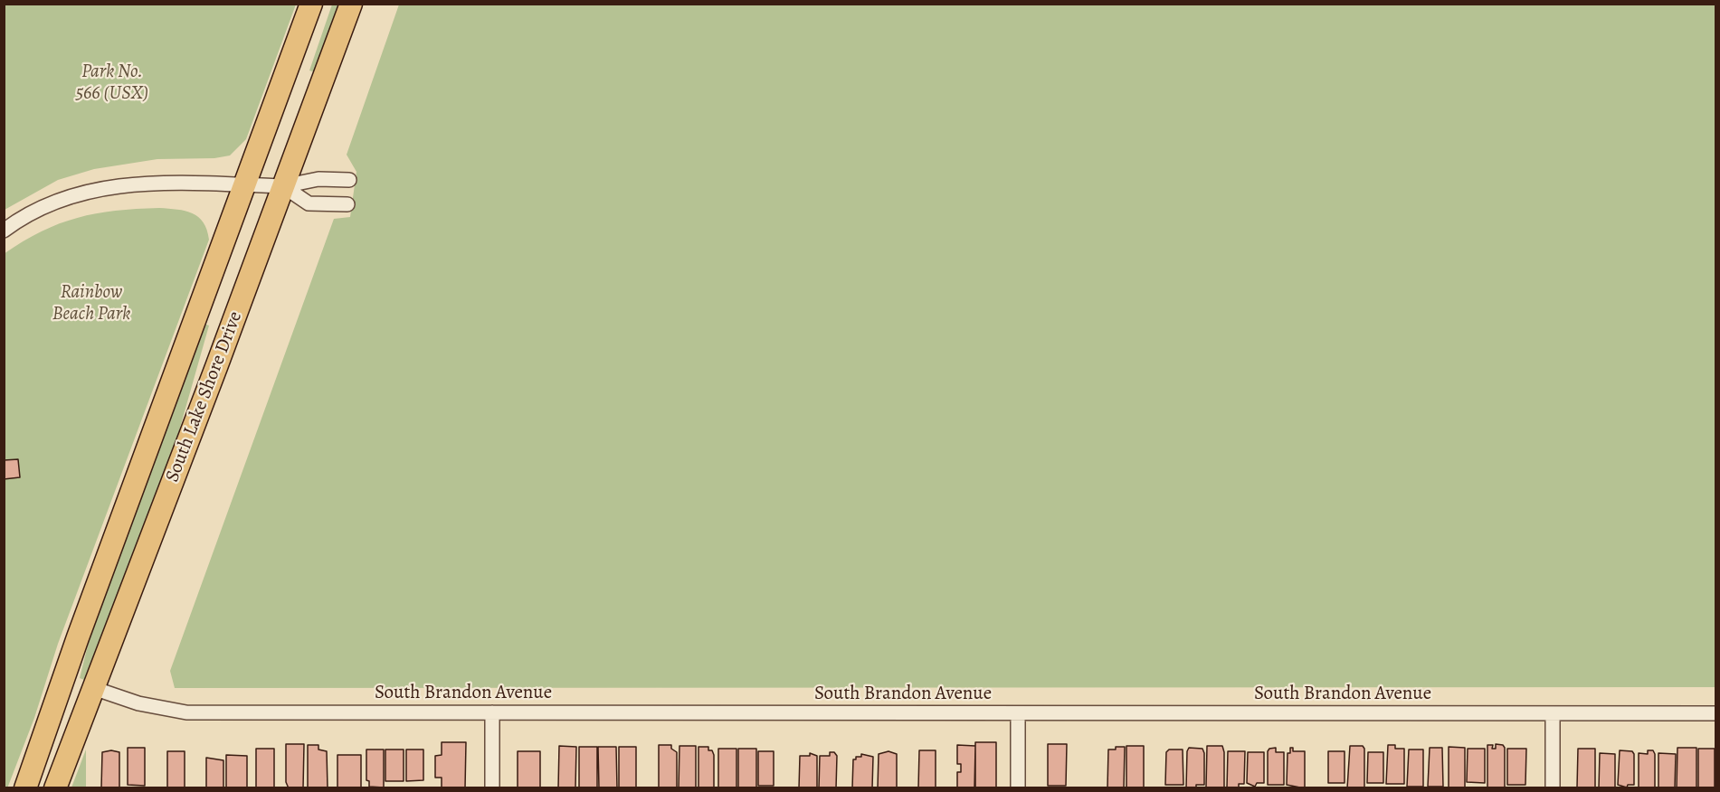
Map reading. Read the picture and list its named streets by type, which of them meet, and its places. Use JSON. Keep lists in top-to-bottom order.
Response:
{
  "streets": {
    "main road": ["South Lake Shore Drive"],
    "street": ["South Brandon Avenue"]
  },
  "crossings": [
    ["South Lake Shore Drive", "South Brandon Avenue"]
  ],
  "parks": ["Park No. 566 (USX)", "Rainbow Beach Park"]
}
